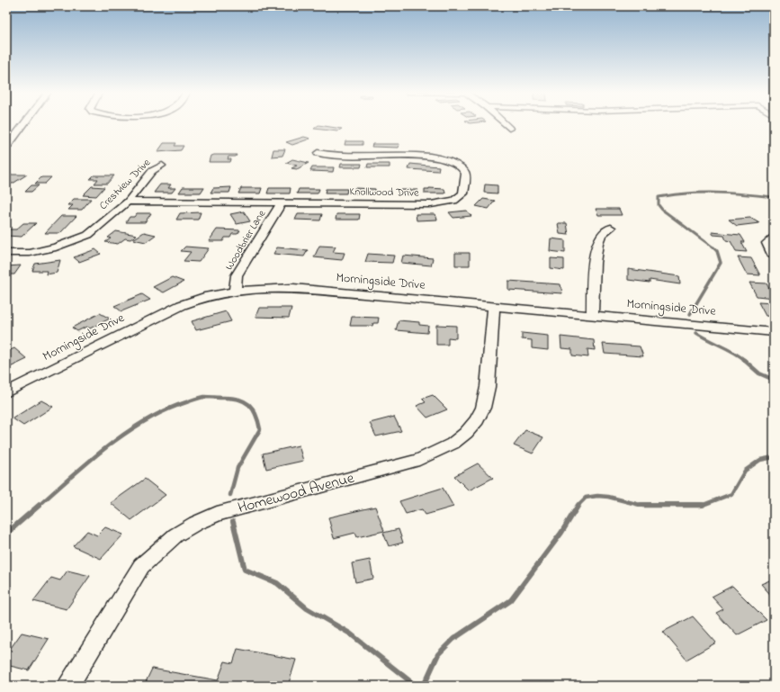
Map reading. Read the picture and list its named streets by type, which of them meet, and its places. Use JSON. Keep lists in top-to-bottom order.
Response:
{
  "streets": {
    "street": [
      "Crestview Drive",
      "Knollwood Drive",
      "Woodbrier Lane",
      "Morningside Drive",
      "Homewood Avenue"
    ]
  },
  "crossings": [
    ["Crestview Drive", "Knollwood Drive"],
    ["Knollwood Drive", "Woodbrier Lane"],
    ["Woodbrier Lane", "Morningside Drive"],
    ["Morningside Drive", "Homewood Avenue"]
  ]
}
